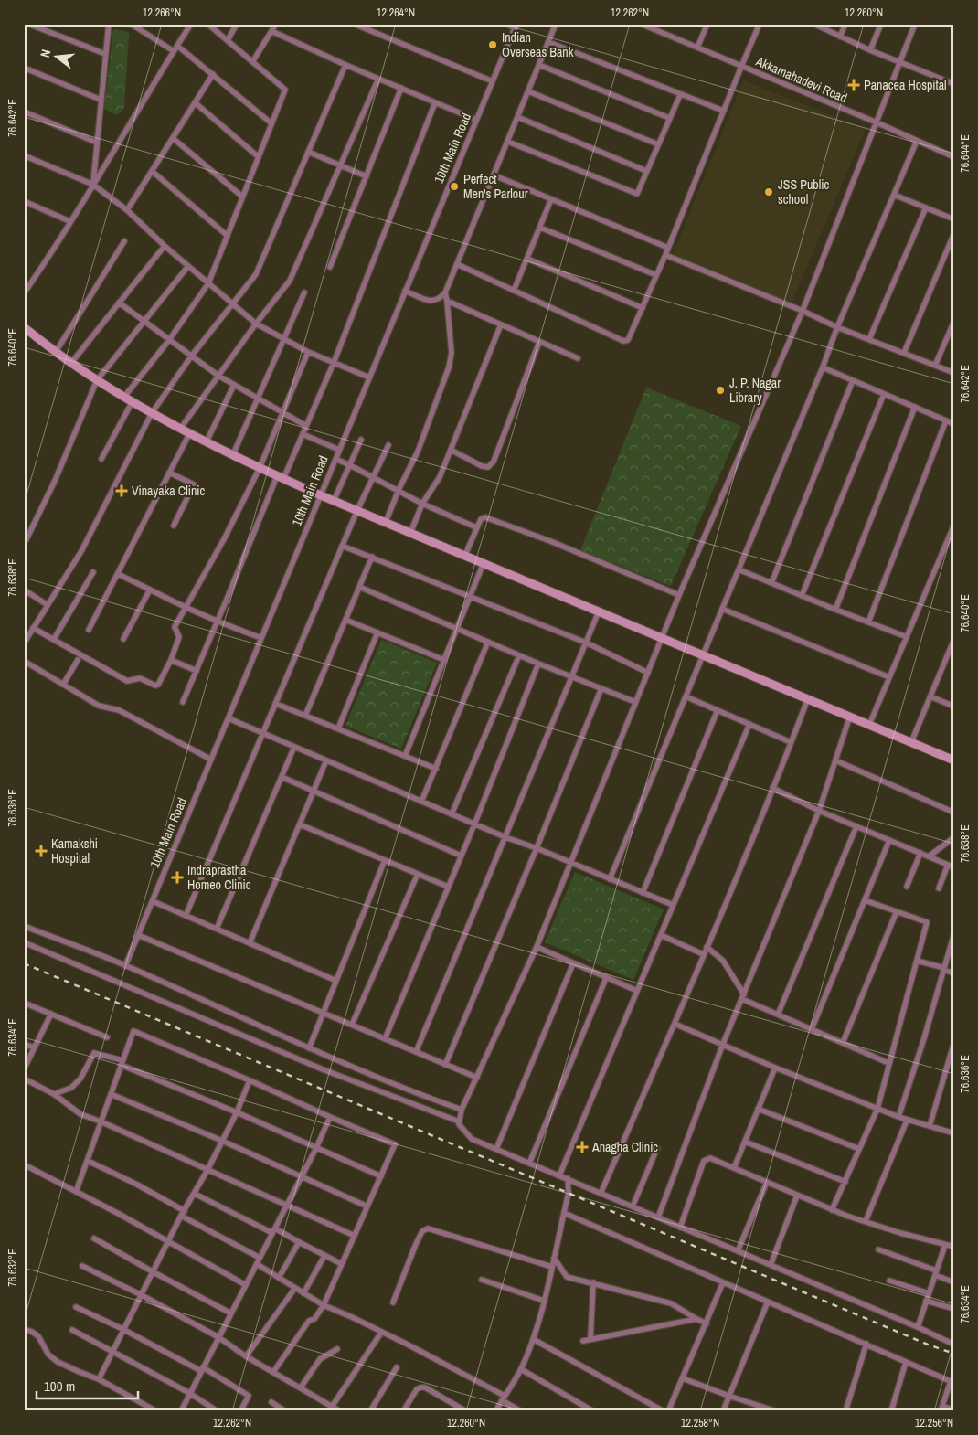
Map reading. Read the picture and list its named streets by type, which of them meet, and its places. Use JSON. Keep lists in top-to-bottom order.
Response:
{
  "streets": {
    "street": ["Akkamahadevi Road", "10th Main Road"]
  },
  "places": {
    "other": [
      "Indian Overseas Bank",
      "Perfect Men's Parlour",
      "JSS Public school",
      "J. P. Nagar Library"
    ],
    "health": [
      "Panacea Hospital",
      "Vinayaka Clinic",
      "Kamakshi Hospital",
      "Indraprastha Homeo Clinic",
      "Anagha Clinic"
    ]
  },
  "scale_bar": "100 m",
  "north": "left",
  "coordinates": [
    "12.266°N",
    "12.264°N",
    "12.262°N",
    "12.260°N",
    "76.642°E",
    "76.644°E",
    "76.640°E",
    "76.638°E",
    "76.636°E",
    "76.634°E",
    "76.632°E",
    "12.258°N",
    "12.256°N"
  ]
}
